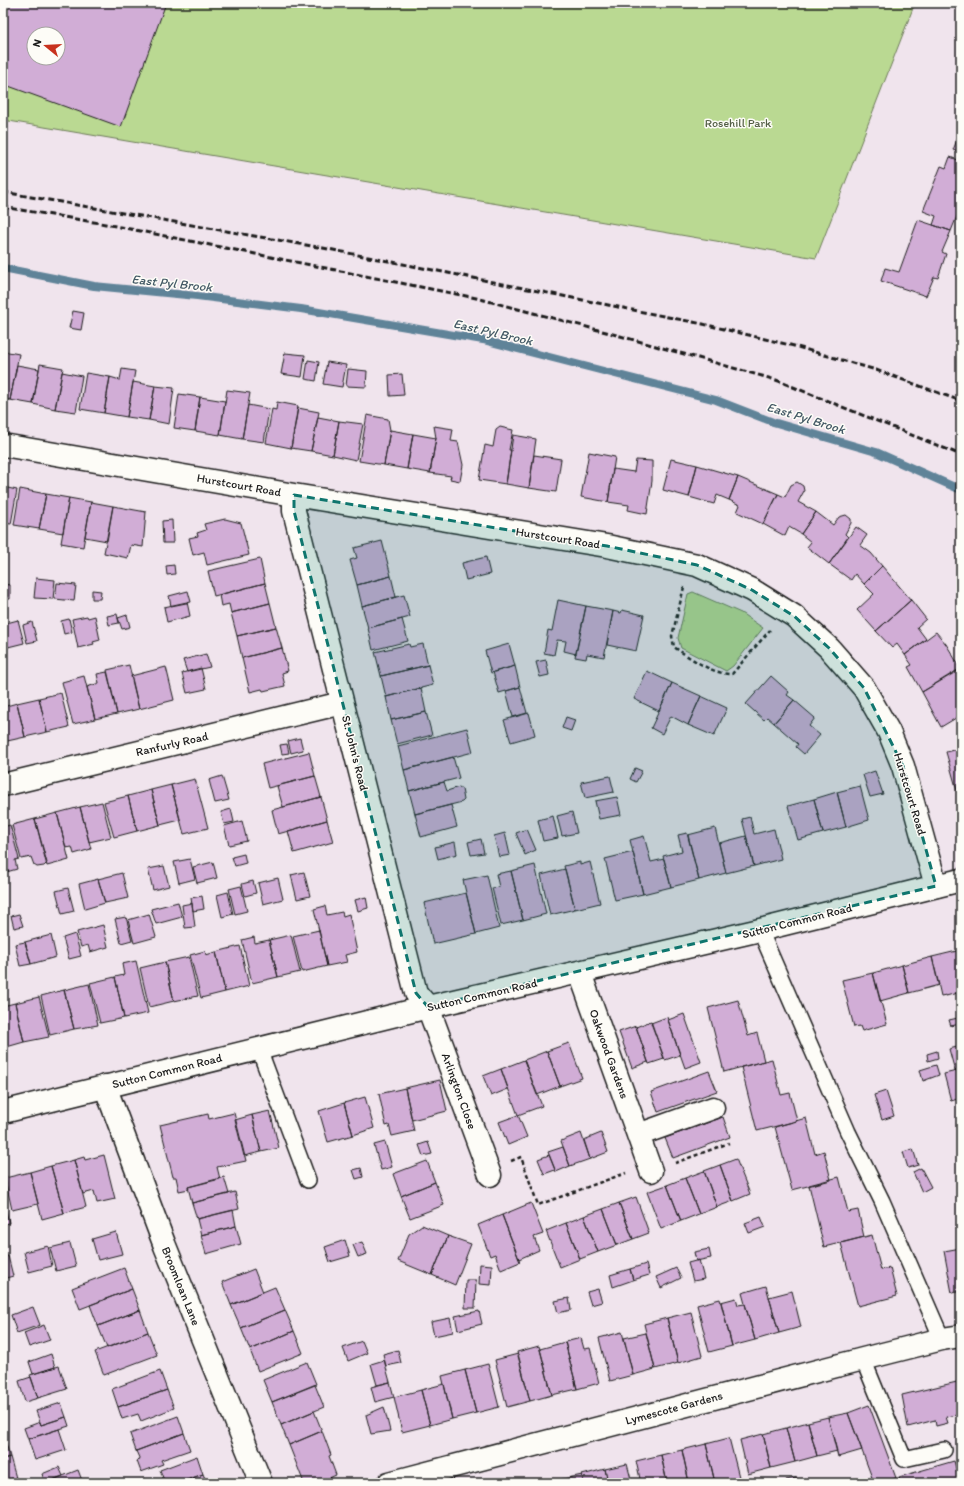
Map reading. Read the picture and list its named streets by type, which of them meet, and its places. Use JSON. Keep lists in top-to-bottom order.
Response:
{
  "streets": {
    "street": [
      "Hurstcourt Road",
      "Ranfurly Road",
      "St. John's Road",
      "Sutton Common Road",
      "Oakwood Gardens",
      "Arlington Close",
      "Broomloan Lane",
      "Lymescote Gardens"
    ]
  },
  "crossings": [
    ["Hurstcourt Road", "St. John's Road"],
    ["Hurstcourt Road", "Sutton Common Road"],
    ["Ranfurly Road", "St. John's Road"],
    ["St. John's Road", "Sutton Common Road"],
    ["St. John's Road", "Arlington Close"],
    ["Sutton Common Road", "Oakwood Gardens"],
    ["Sutton Common Road", "Arlington Close"],
    ["Sutton Common Road", "Broomloan Lane"]
  ],
  "water": ["East Pyl Brook"],
  "parks": ["Rosehill Park"],
  "north": "left"
}
